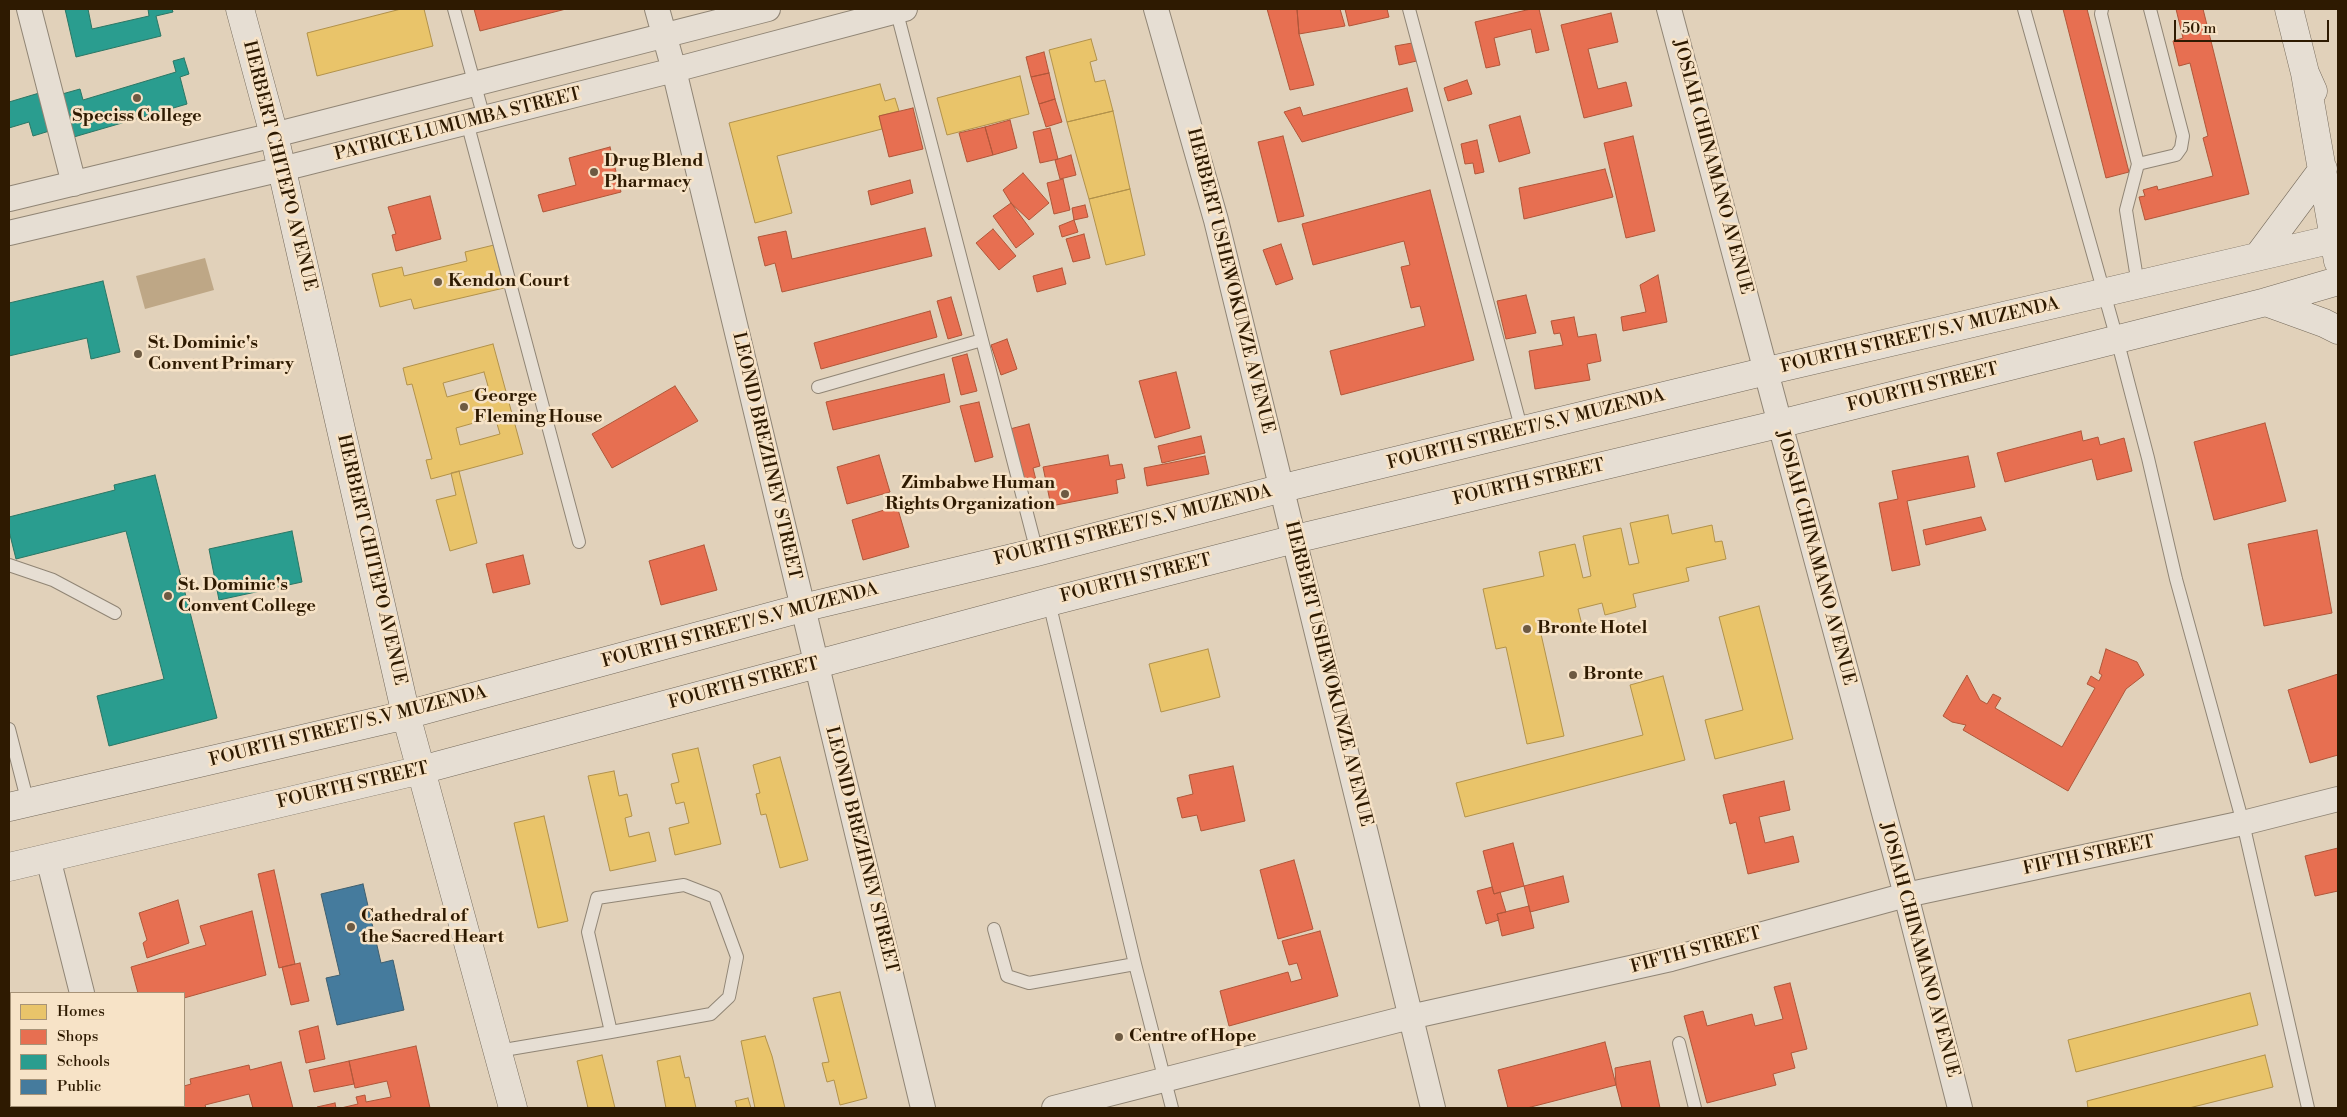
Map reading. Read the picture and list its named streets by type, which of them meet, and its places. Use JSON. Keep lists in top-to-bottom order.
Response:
{
  "streets": {
    "main road": ["HERBERT CHITEPO AVENUE", "FOURTH STREET/ S.V MUZENDA", "FOURTH STREET"],
    "street": [
      "PATRICE LUMUMBA STREET",
      "JOSIAH CHINAMANO AVENUE",
      "HERBERT USHEWOKUNZE AVENUE",
      "LEONID BREZHNEV STREET",
      "FIFTH STREET"
    ]
  },
  "crossings": [
    ["PATRICE LUMUMBA STREET", "HERBERT CHITEPO AVENUE"],
    ["PATRICE LUMUMBA STREET", "LEONID BREZHNEV STREET"],
    ["HERBERT CHITEPO AVENUE", "FOURTH STREET/ S.V MUZENDA"],
    ["HERBERT CHITEPO AVENUE", "FOURTH STREET"],
    ["JOSIAH CHINAMANO AVENUE", "FOURTH STREET/ S.V MUZENDA"],
    ["JOSIAH CHINAMANO AVENUE", "FOURTH STREET"],
    ["JOSIAH CHINAMANO AVENUE", "FIFTH STREET"],
    ["HERBERT USHEWOKUNZE AVENUE", "FOURTH STREET/ S.V MUZENDA"],
    ["HERBERT USHEWOKUNZE AVENUE", "FOURTH STREET"],
    ["HERBERT USHEWOKUNZE AVENUE", "FIFTH STREET"],
    ["FOURTH STREET/ S.V MUZENDA", "LEONID BREZHNEV STREET"],
    ["FOURTH STREET", "LEONID BREZHNEV STREET"]
  ],
  "places": [
    "Speciss College",
    "Drug Blend Pharmacy",
    "Kendon Court",
    "St. Dominic's Convent Primary",
    "George Fleming House",
    "Zimbabwe Human Rights Organization",
    "St. Dominic's Convent College",
    "Bronte Hotel",
    "Bronte",
    "Cathedral of the Sacred Heart",
    "Centre of Hope"
  ],
  "legend": [
    "Homes",
    "Shops",
    "Schools",
    "Public"
  ],
  "scale_bar": "50 m"
}
